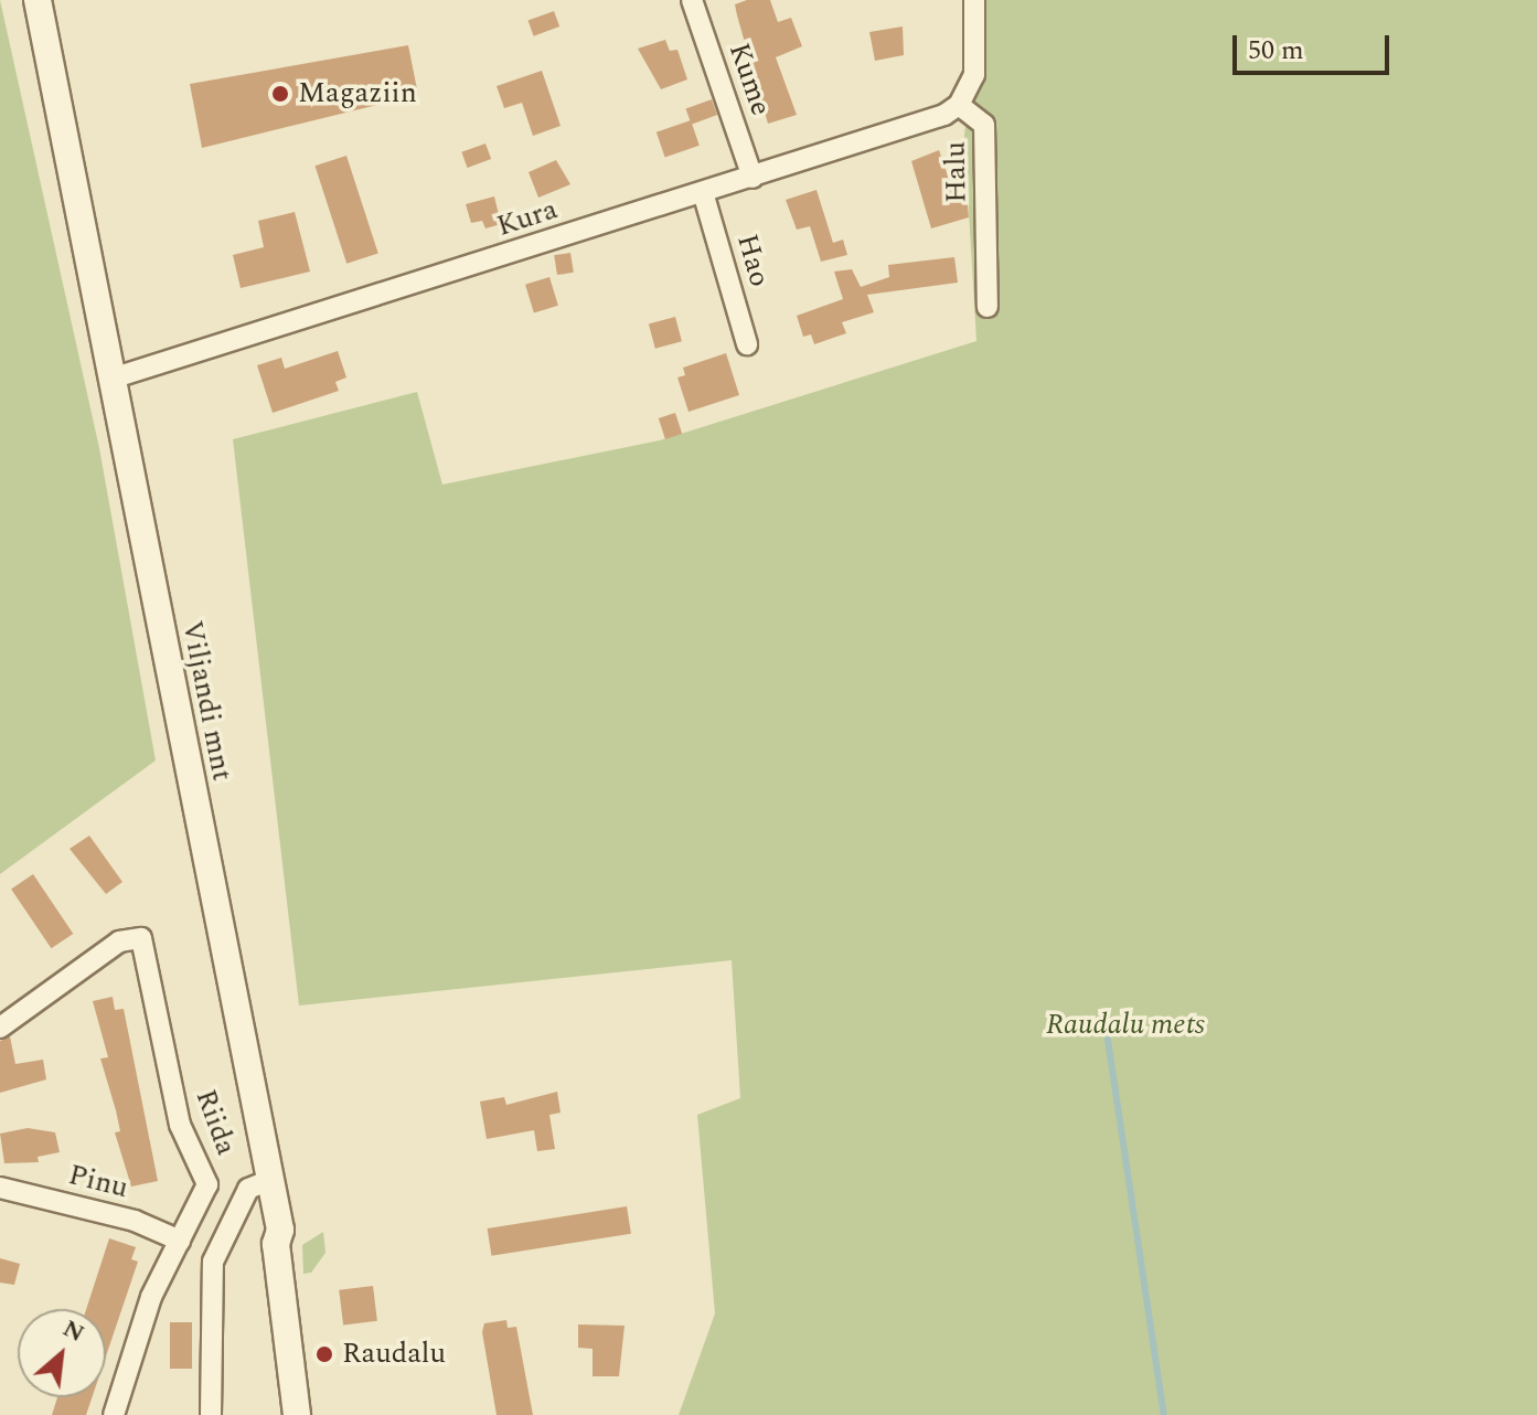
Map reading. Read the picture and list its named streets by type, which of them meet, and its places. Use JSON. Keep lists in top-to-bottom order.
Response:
{
  "streets": {
    "main road": ["Viljandi mnt"],
    "street": [
      "Kume",
      "Halu",
      "Kura",
      "Hao",
      "Riida",
      "Pinu"
    ]
  },
  "crossings": [
    ["Kume", "Kura"],
    ["Halu", "Kura"],
    ["Kura", "Hao"],
    ["Kura", "Viljandi mnt"],
    ["Riida", "Pinu"]
  ],
  "parks": ["Raudalu mets"],
  "places": ["Magaziin", "Raudalu"],
  "scale_bar": "50 m",
  "north": "top right"
}
